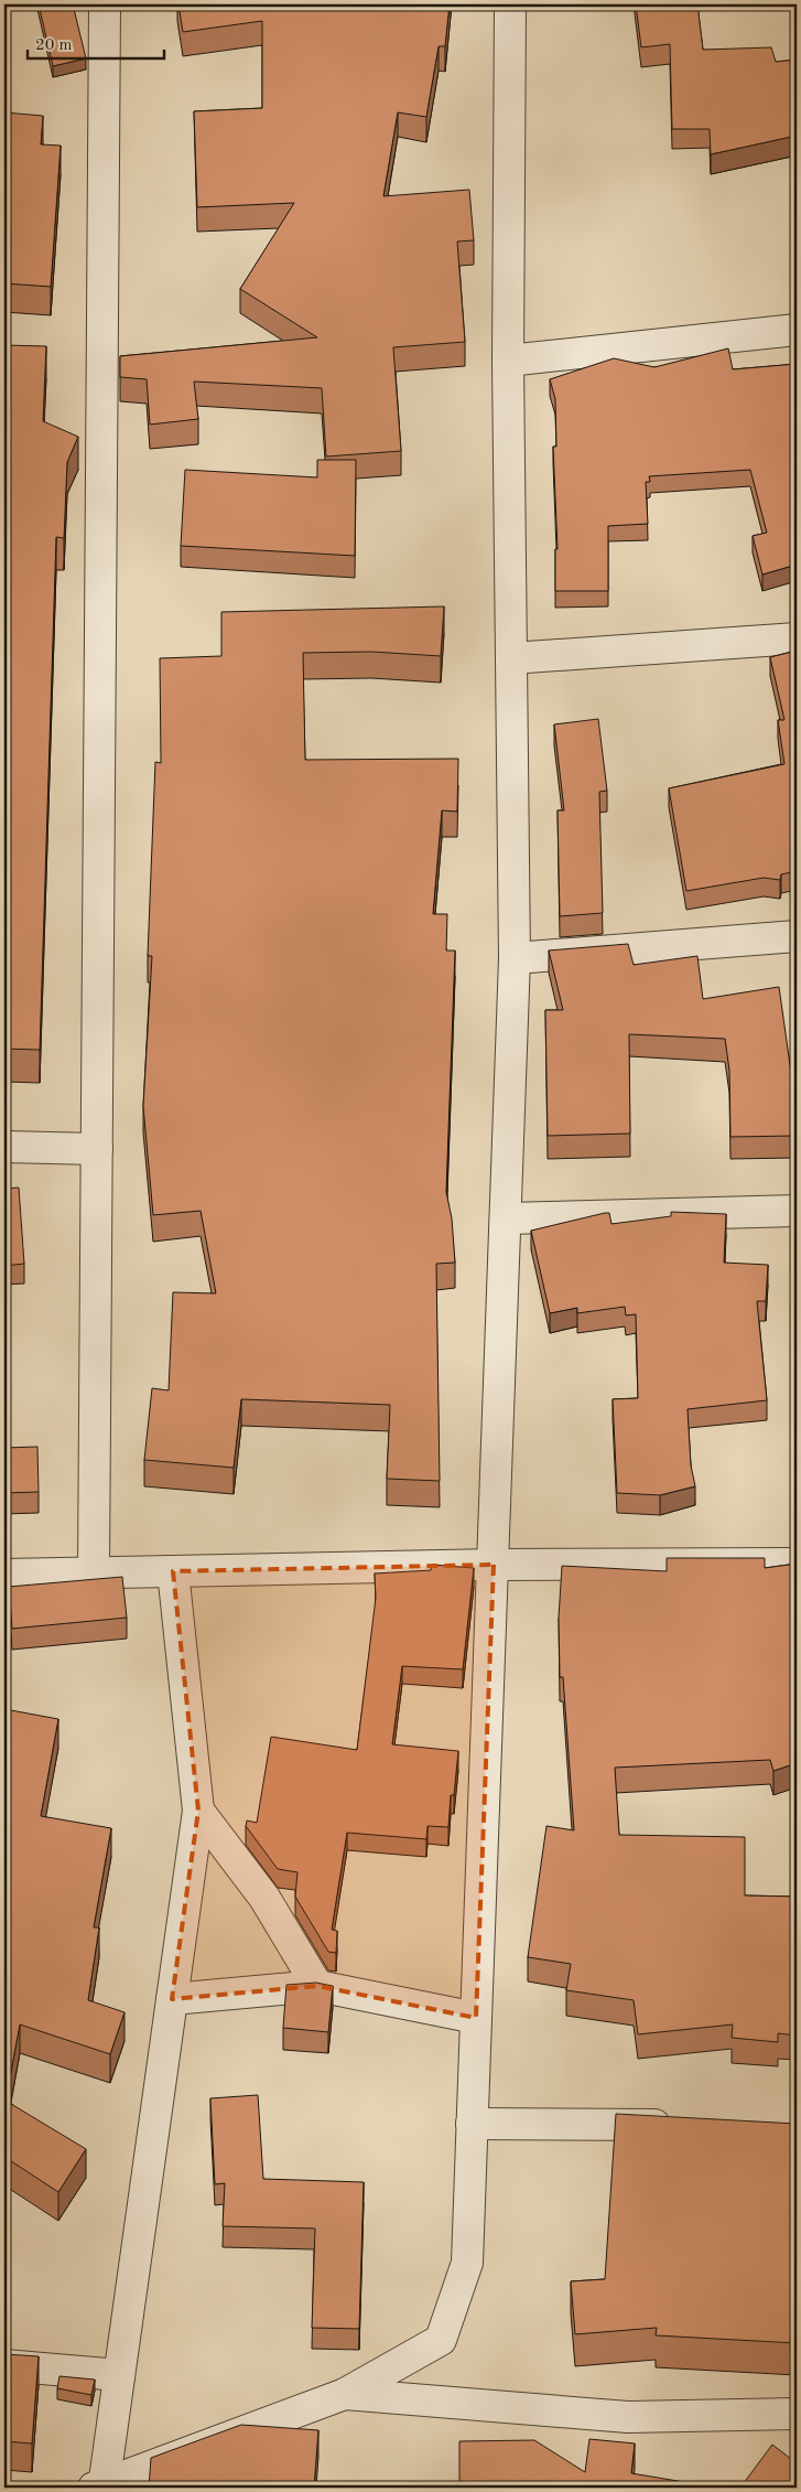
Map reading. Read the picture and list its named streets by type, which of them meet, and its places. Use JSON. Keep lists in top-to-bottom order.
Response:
{
  "scale_bar": "20 m"
}
